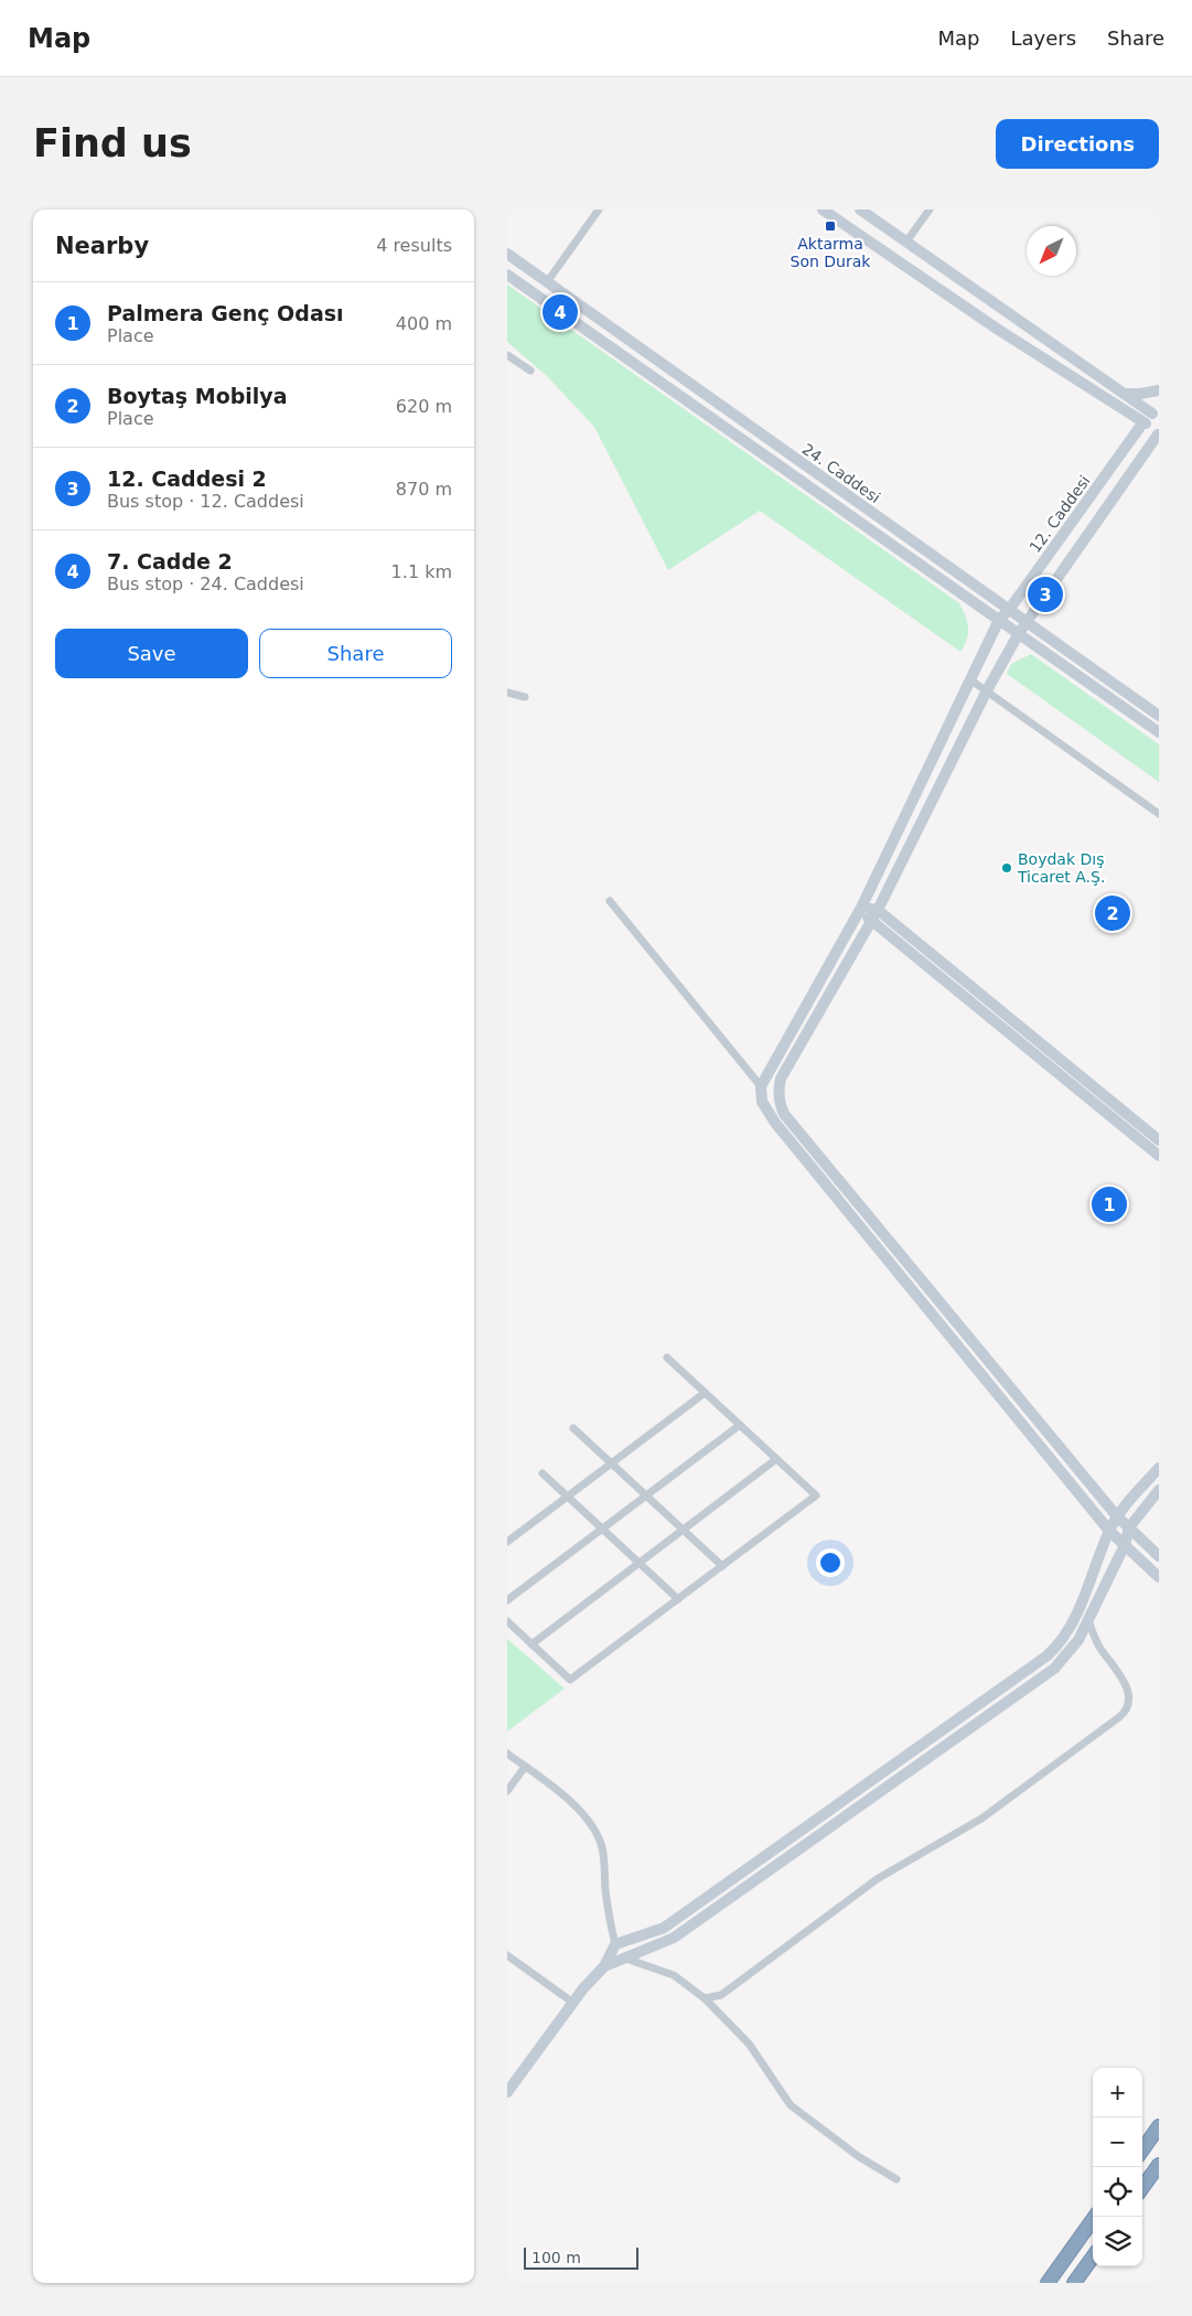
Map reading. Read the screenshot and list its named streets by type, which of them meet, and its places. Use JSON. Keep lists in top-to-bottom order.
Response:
{
  "streets": {
    "street": ["24. Caddesi", "12. Caddesi"]
  },
  "crossings": [
    ["24. Caddesi", "12. Caddesi"]
  ],
  "places": {
    "transit": ["Aktarma Son Durak"],
    "other": ["Boydak Dış Ticaret A.Ş."]
  },
  "scale_bar": "100 m",
  "north": "bottom left",
  "page": {
    "header": "Map",
    "nav": ["Map", "Layers", "Share"],
    "buttons": [
      "Directions",
      ["Save", "Share"]
    ],
    "title": "Find us",
    "heading": ["Nearby", "4 results"],
    "list": [
      {
        "mark": "1",
        "name": "Palmera Genç Odası",
        "note": "Place",
        "value": "400 m"
      },
      {
        "mark": "2",
        "name": "Boytaş Mobilya",
        "note": "Place",
        "value": "620 m"
      },
      {
        "mark": "3",
        "name": "12. Caddesi 2",
        "note": "Bus stop · 12. Caddesi",
        "value": "870 m"
      },
      {
        "mark": "4",
        "name": "7. Cadde 2",
        "note": "Bus stop · 24. Caddesi",
        "value": "1.1 km"
      }
    ],
    "pins": [
      "4",
      "3",
      "2",
      "1"
    ],
    "map_buttons": ["+", "−"],
    "scale": "100 m"
  }
}
